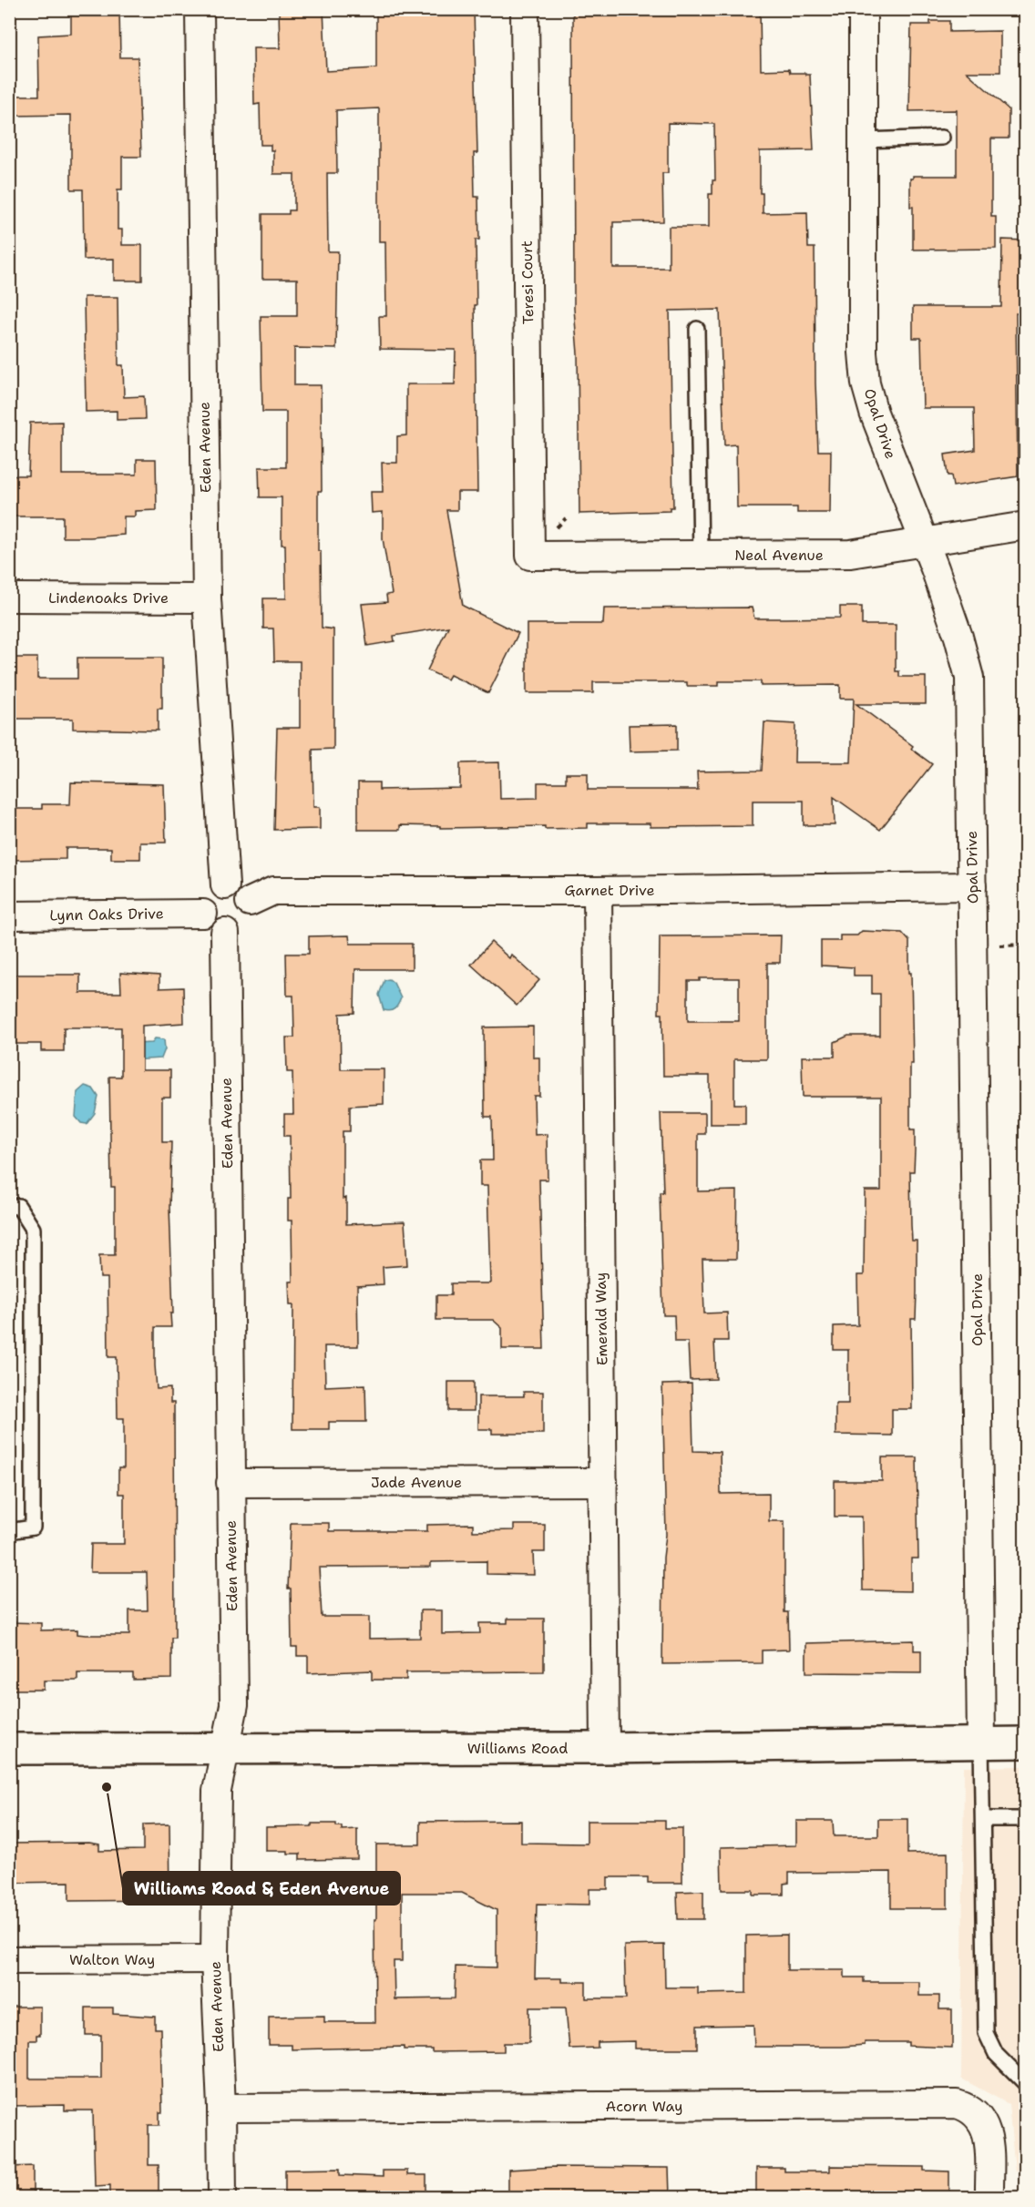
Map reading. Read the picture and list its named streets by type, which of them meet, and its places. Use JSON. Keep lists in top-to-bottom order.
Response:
{
  "streets": {
    "street": [
      "Teresi Court",
      "Opal Drive",
      "Eden Avenue",
      "Neal Avenue",
      "Lindenoaks Drive",
      "Garnet Drive",
      "Lynn Oaks Drive",
      "Emerald Way",
      "Jade Avenue",
      "Williams Road",
      "Walton Way",
      "Acorn Way"
    ]
  },
  "crossings": [
    ["Teresi Court", "Neal Avenue"],
    ["Opal Drive", "Neal Avenue"],
    ["Opal Drive", "Garnet Drive"],
    ["Opal Drive", "Williams Road"],
    ["Eden Avenue", "Lindenoaks Drive"],
    ["Eden Avenue", "Garnet Drive"],
    ["Eden Avenue", "Lynn Oaks Drive"],
    ["Eden Avenue", "Jade Avenue"],
    ["Eden Avenue", "Williams Road"],
    ["Eden Avenue", "Walton Way"],
    ["Eden Avenue", "Acorn Way"],
    ["Garnet Drive", "Lynn Oaks Drive"],
    ["Garnet Drive", "Emerald Way"],
    ["Emerald Way", "Jade Avenue"],
    ["Emerald Way", "Williams Road"]
  ],
  "places": ["Williams Road & Eden Avenue"]
}
